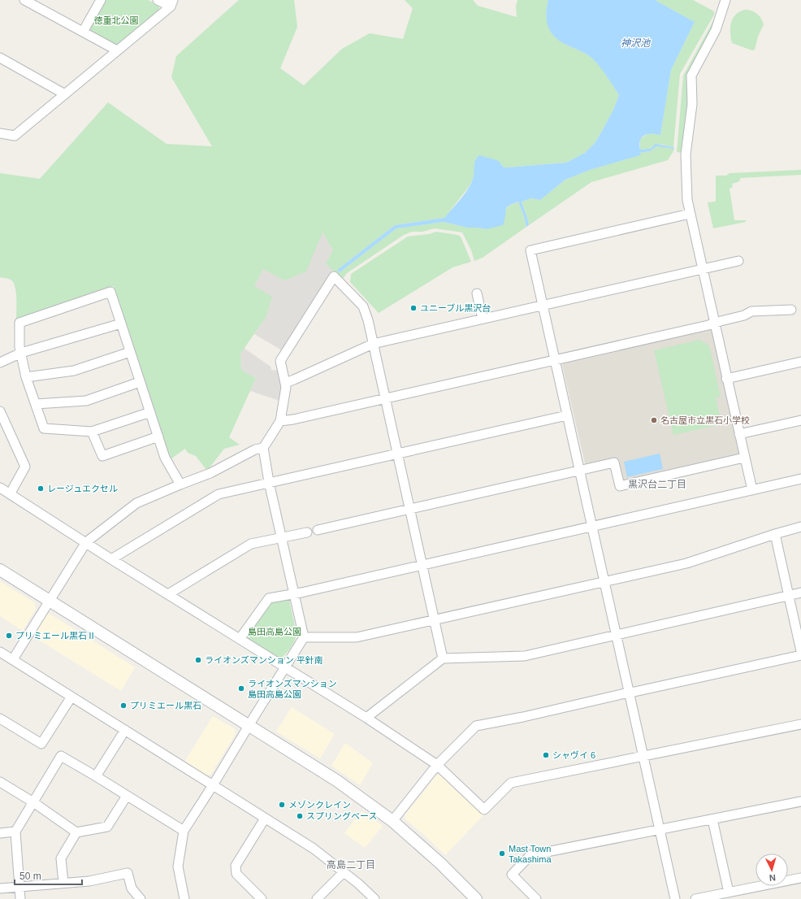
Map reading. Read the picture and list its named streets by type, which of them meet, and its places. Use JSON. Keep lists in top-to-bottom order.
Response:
{
  "districts": ["黒沢台二丁目", "高島二丁目"],
  "water": ["神沢池"],
  "parks": ["徳重北公園", "島田高島公園"],
  "places": [
    "ユニーブル黒沢台",
    "名古屋市立黒石小学校",
    "レージュエクセル",
    "プリミエール黒石Ⅱ",
    "ライオンズマンション 平針南",
    "ライオンズマンション 島田高島公園",
    "プリミエール黒石",
    "シャヴイ 6",
    "メゾンクレイン",
    "スプリングベース",
    "Mast Town Takashima"
  ],
  "scale_bar": "50 m",
  "north": "bottom"
}
